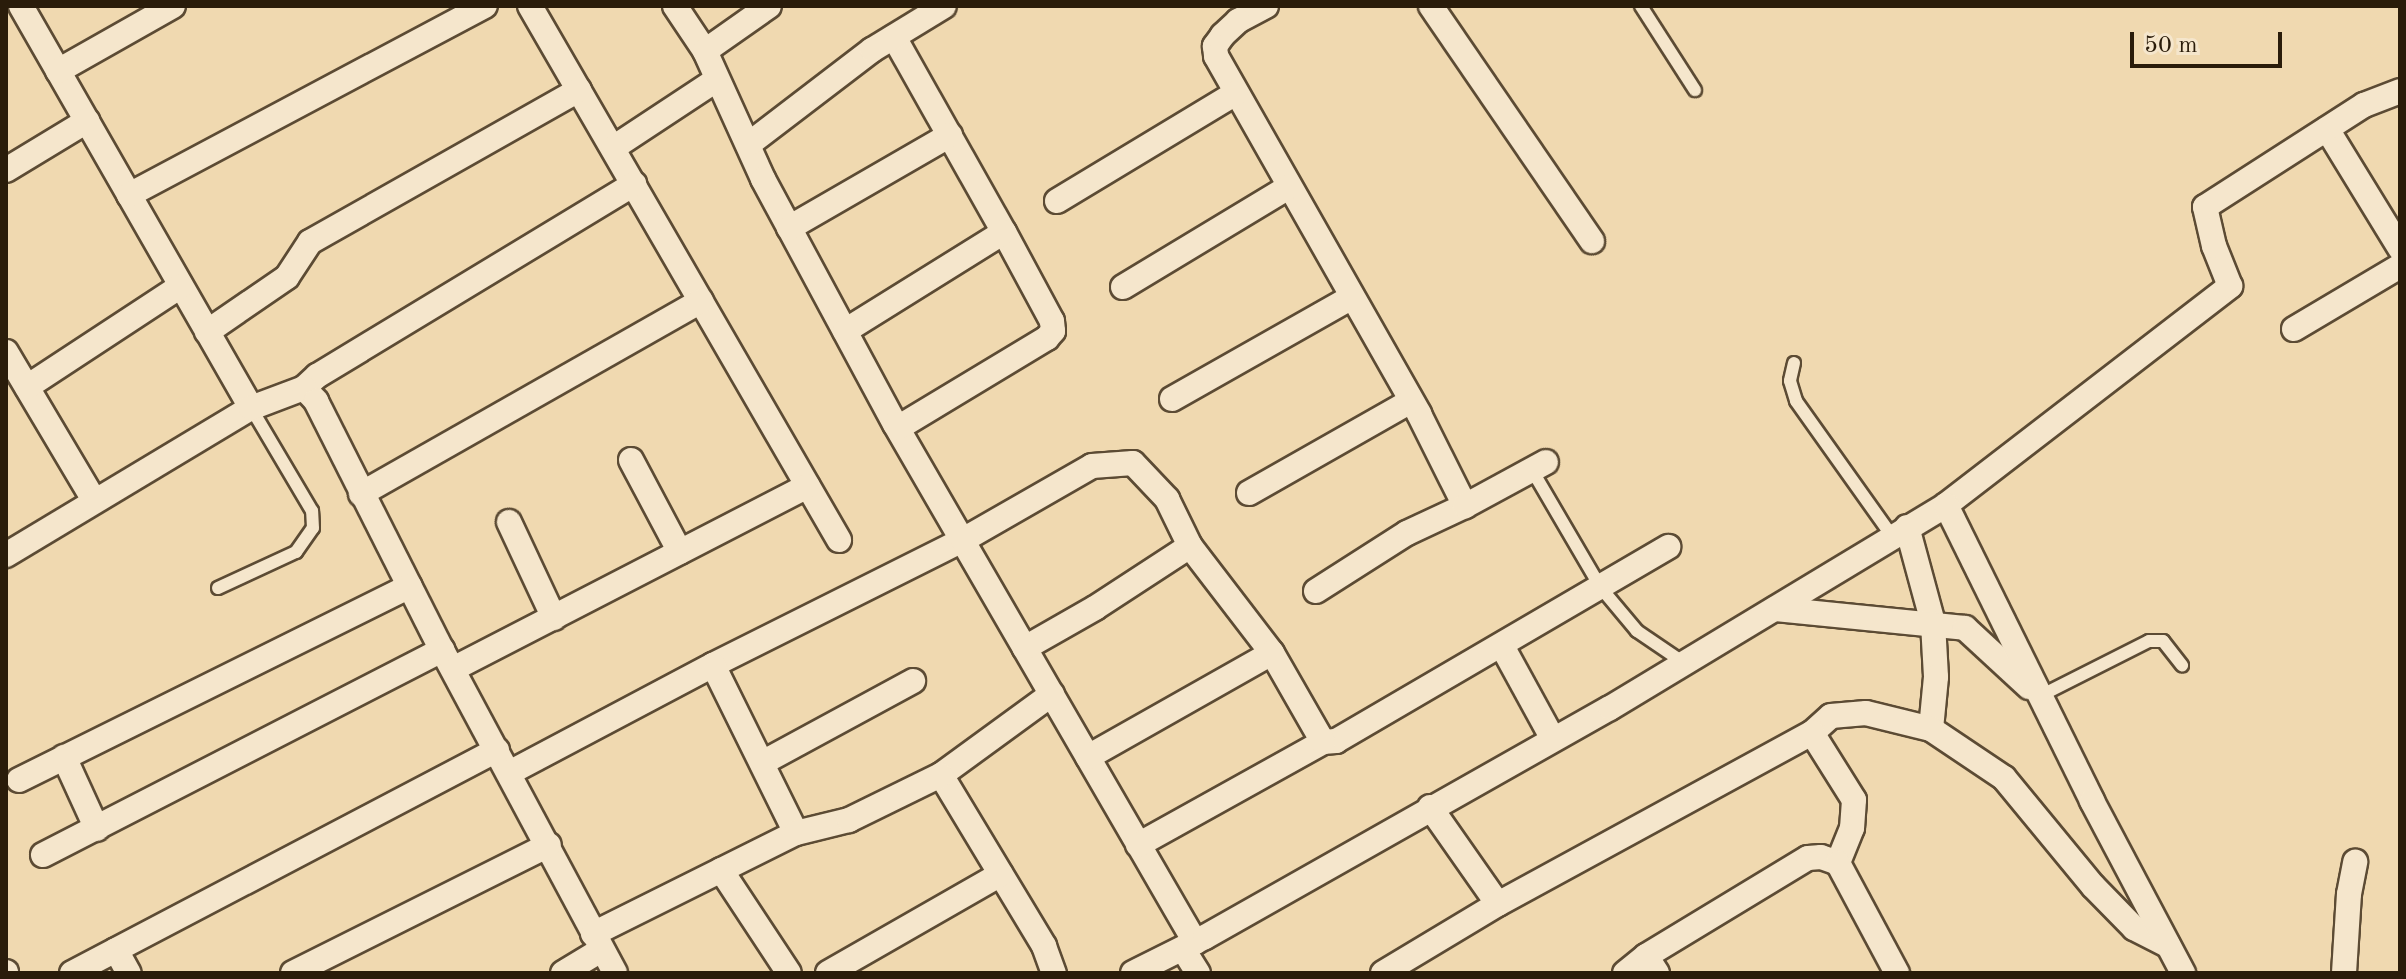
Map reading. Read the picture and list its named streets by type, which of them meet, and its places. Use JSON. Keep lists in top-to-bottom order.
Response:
{
  "scale_bar": "50 m"
}
